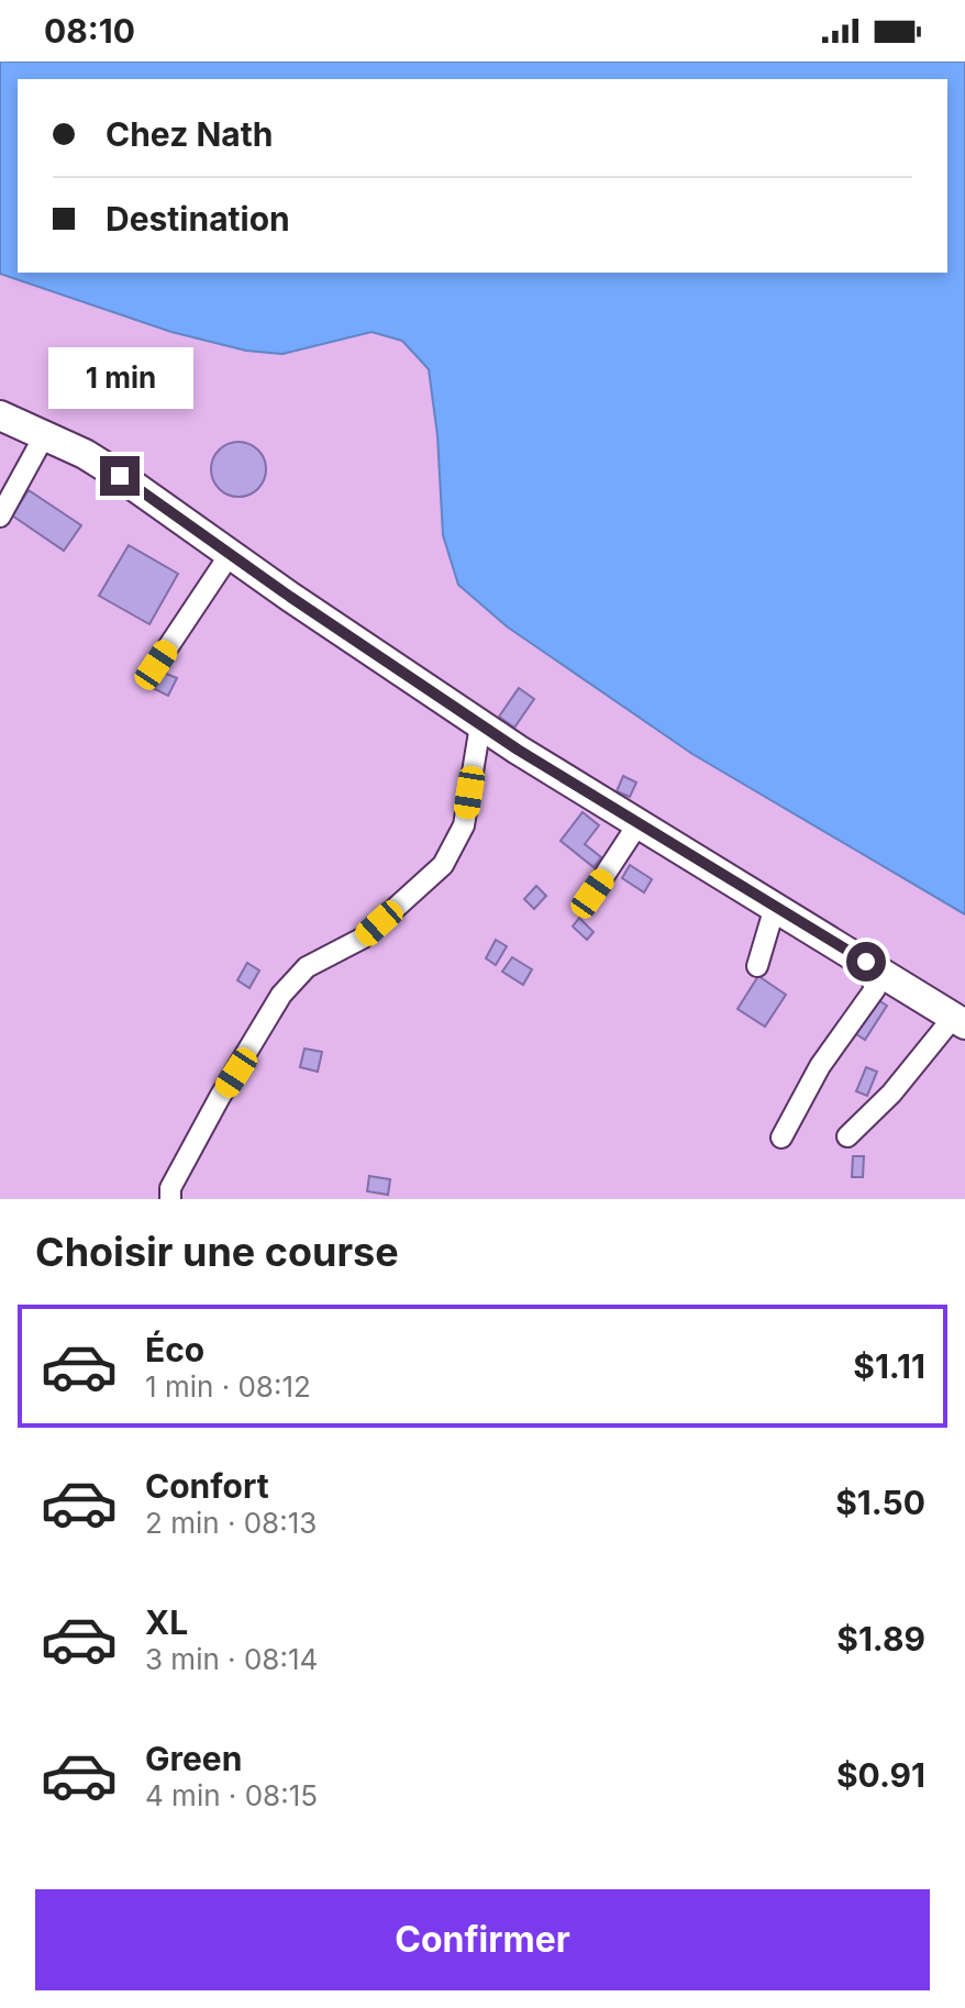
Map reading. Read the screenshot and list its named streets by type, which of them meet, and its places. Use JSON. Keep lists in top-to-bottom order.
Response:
{
  "page": {
    "status": "08:10",
    "banner": ["Chez Nath", "Destination"],
    "bubble": "1 min",
    "heading": "Choisir une course",
    "list": [
      {
        "name": "Éco",
        "note": "1 min · 08:12",
        "value": "$1.11"
      },
      {
        "name": "Confort",
        "note": "2 min · 08:13",
        "value": "$1.50"
      },
      {
        "name": "XL",
        "note": "3 min · 08:14",
        "value": "$1.89"
      },
      {
        "name": "Green",
        "note": "4 min · 08:15",
        "value": "$0.91"
      }
    ],
    "buttons": "Confirmer"
  }
}
